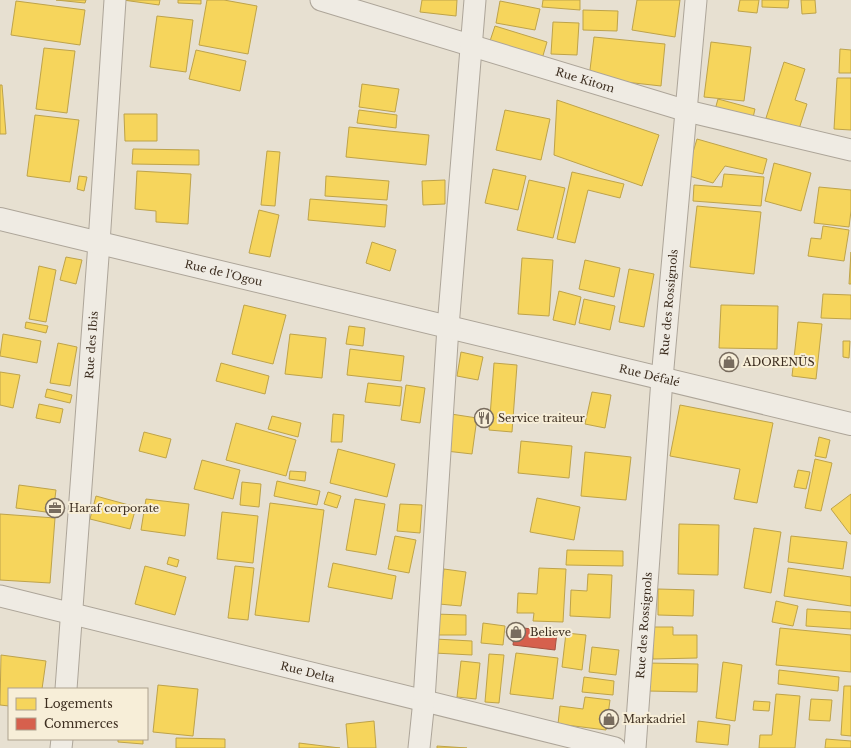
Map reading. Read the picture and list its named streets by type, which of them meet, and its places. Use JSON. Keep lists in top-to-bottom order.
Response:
{
  "streets": {
    "street": [
      "Rue Kitom",
      "Rue de l'Ogou",
      "Rue des Rossignols",
      "Rue des Ibis",
      "Rue Défalé",
      "Rue Delta"
    ]
  },
  "crossings": [
    ["Rue Kitom", "Rue des Rossignols"],
    ["Rue de l'Ogou", "Rue des Ibis"],
    ["Rue de l'Ogou", "Rue Défalé"],
    ["Rue des Rossignols", "Rue Défalé"],
    ["Rue des Ibis", "Rue Delta"]
  ],
  "places": {
    "shop": ["ADORENÜS", "Believe", "Markadriel"],
    "restaurant": ["Service traiteur"],
    "office": ["Haraf corporate"]
  },
  "legend": ["Logements", "Commerces"]
}
